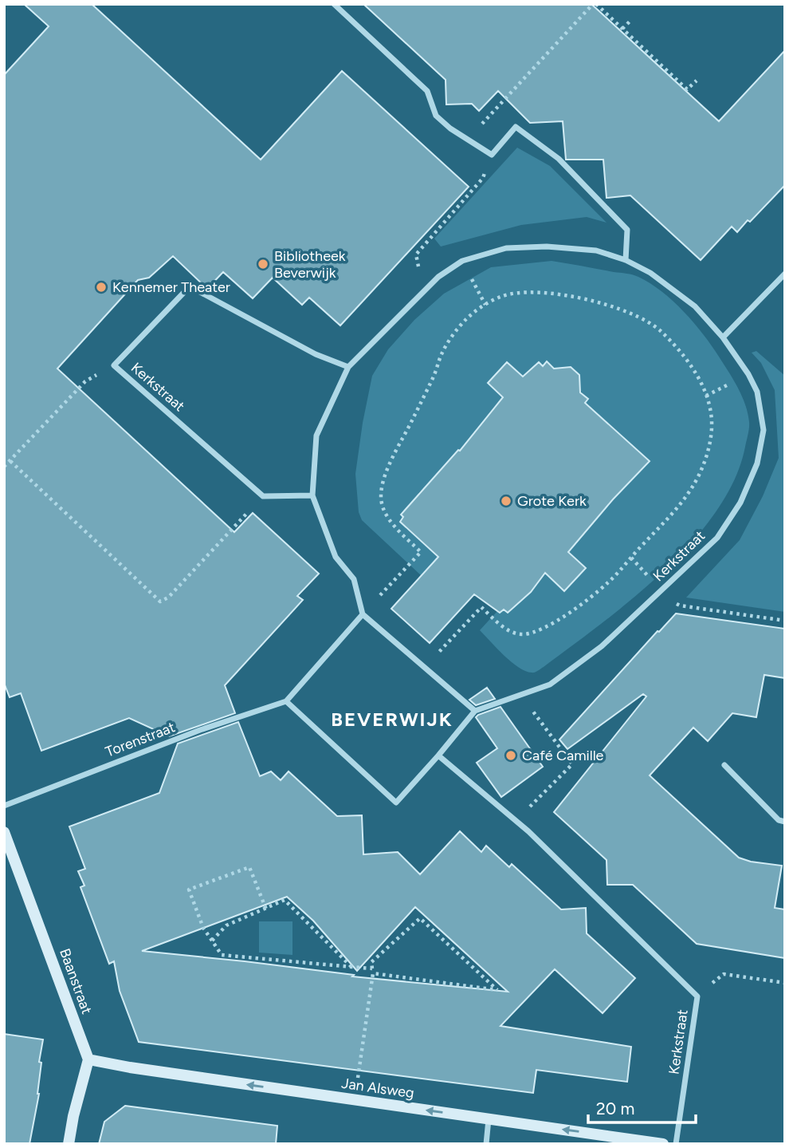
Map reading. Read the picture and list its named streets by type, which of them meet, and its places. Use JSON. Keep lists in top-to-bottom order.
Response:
{
  "streets": {
    "street": [
      "Kerkstraat",
      "Torenstraat",
      "Baanstraat",
      "Jan Alsweg"
    ]
  },
  "crossings": [
    ["Baanstraat", "Jan Alsweg"]
  ],
  "one_way": ["Jan Alsweg"],
  "districts": ["BEVERWIJK"],
  "places": [
    "Bibliotheek Beverwijk",
    "Kennemer Theater",
    "Grote Kerk",
    "Café Camille"
  ],
  "scale_bar": "20 m"
}
